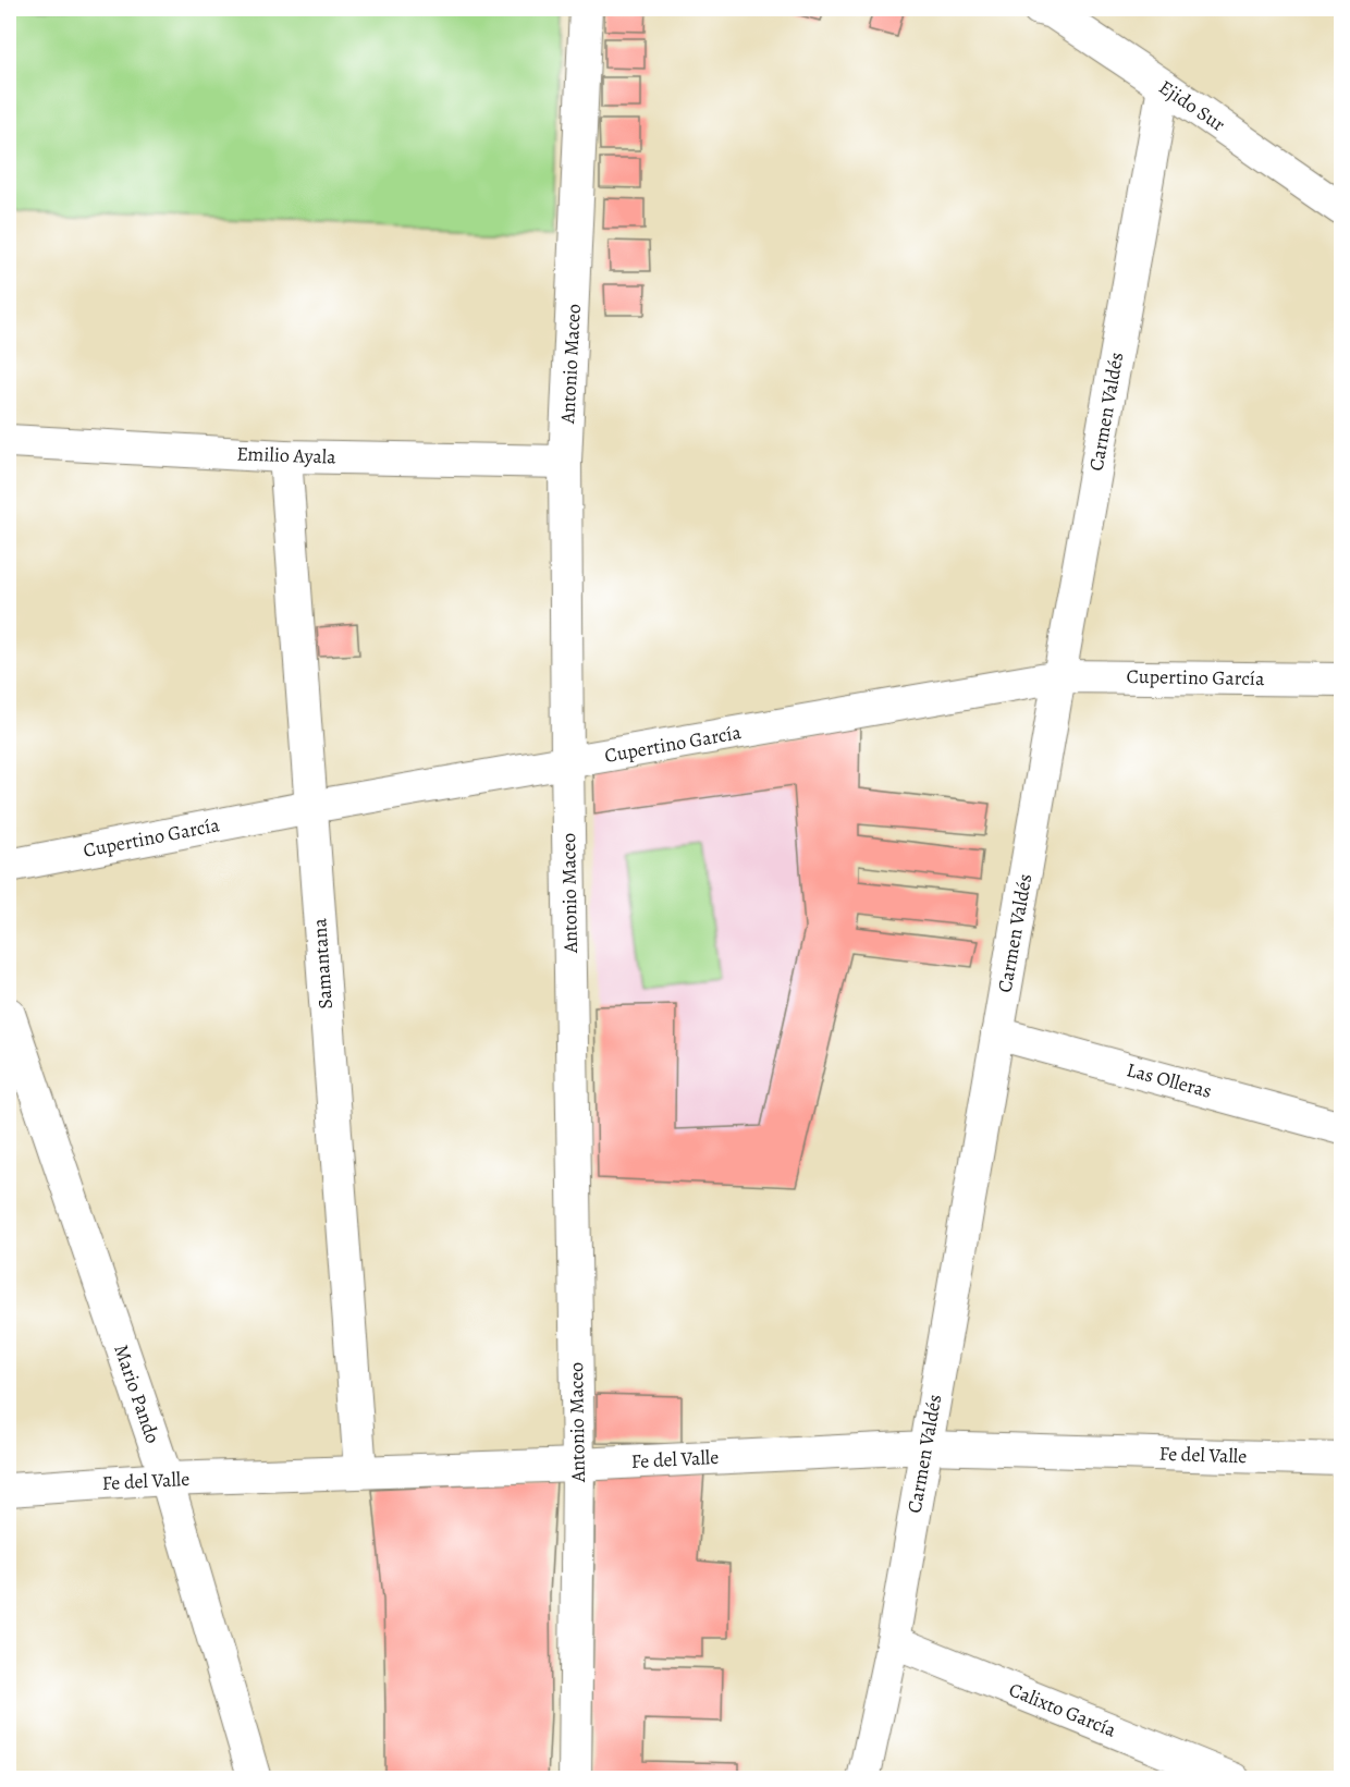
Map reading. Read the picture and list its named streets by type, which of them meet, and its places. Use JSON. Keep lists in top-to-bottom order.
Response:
{
  "streets": {
    "street": [
      "Ejido Sur",
      "Antonio Maceo",
      "Carmen Valdés",
      "Emilio Ayala",
      "Cupertino García",
      "Samantana",
      "Las Olleras",
      "Mario Pando",
      "Fe del Valle",
      "Calixto García"
    ]
  },
  "crossings": [
    ["Ejido Sur", "Carmen Valdés"],
    ["Antonio Maceo", "Emilio Ayala"],
    ["Antonio Maceo", "Cupertino García"],
    ["Antonio Maceo", "Fe del Valle"],
    ["Carmen Valdés", "Cupertino García"],
    ["Carmen Valdés", "Las Olleras"],
    ["Carmen Valdés", "Fe del Valle"],
    ["Carmen Valdés", "Calixto García"],
    ["Emilio Ayala", "Samantana"],
    ["Cupertino García", "Samantana"],
    ["Samantana", "Fe del Valle"],
    ["Mario Pando", "Fe del Valle"]
  ]
}
